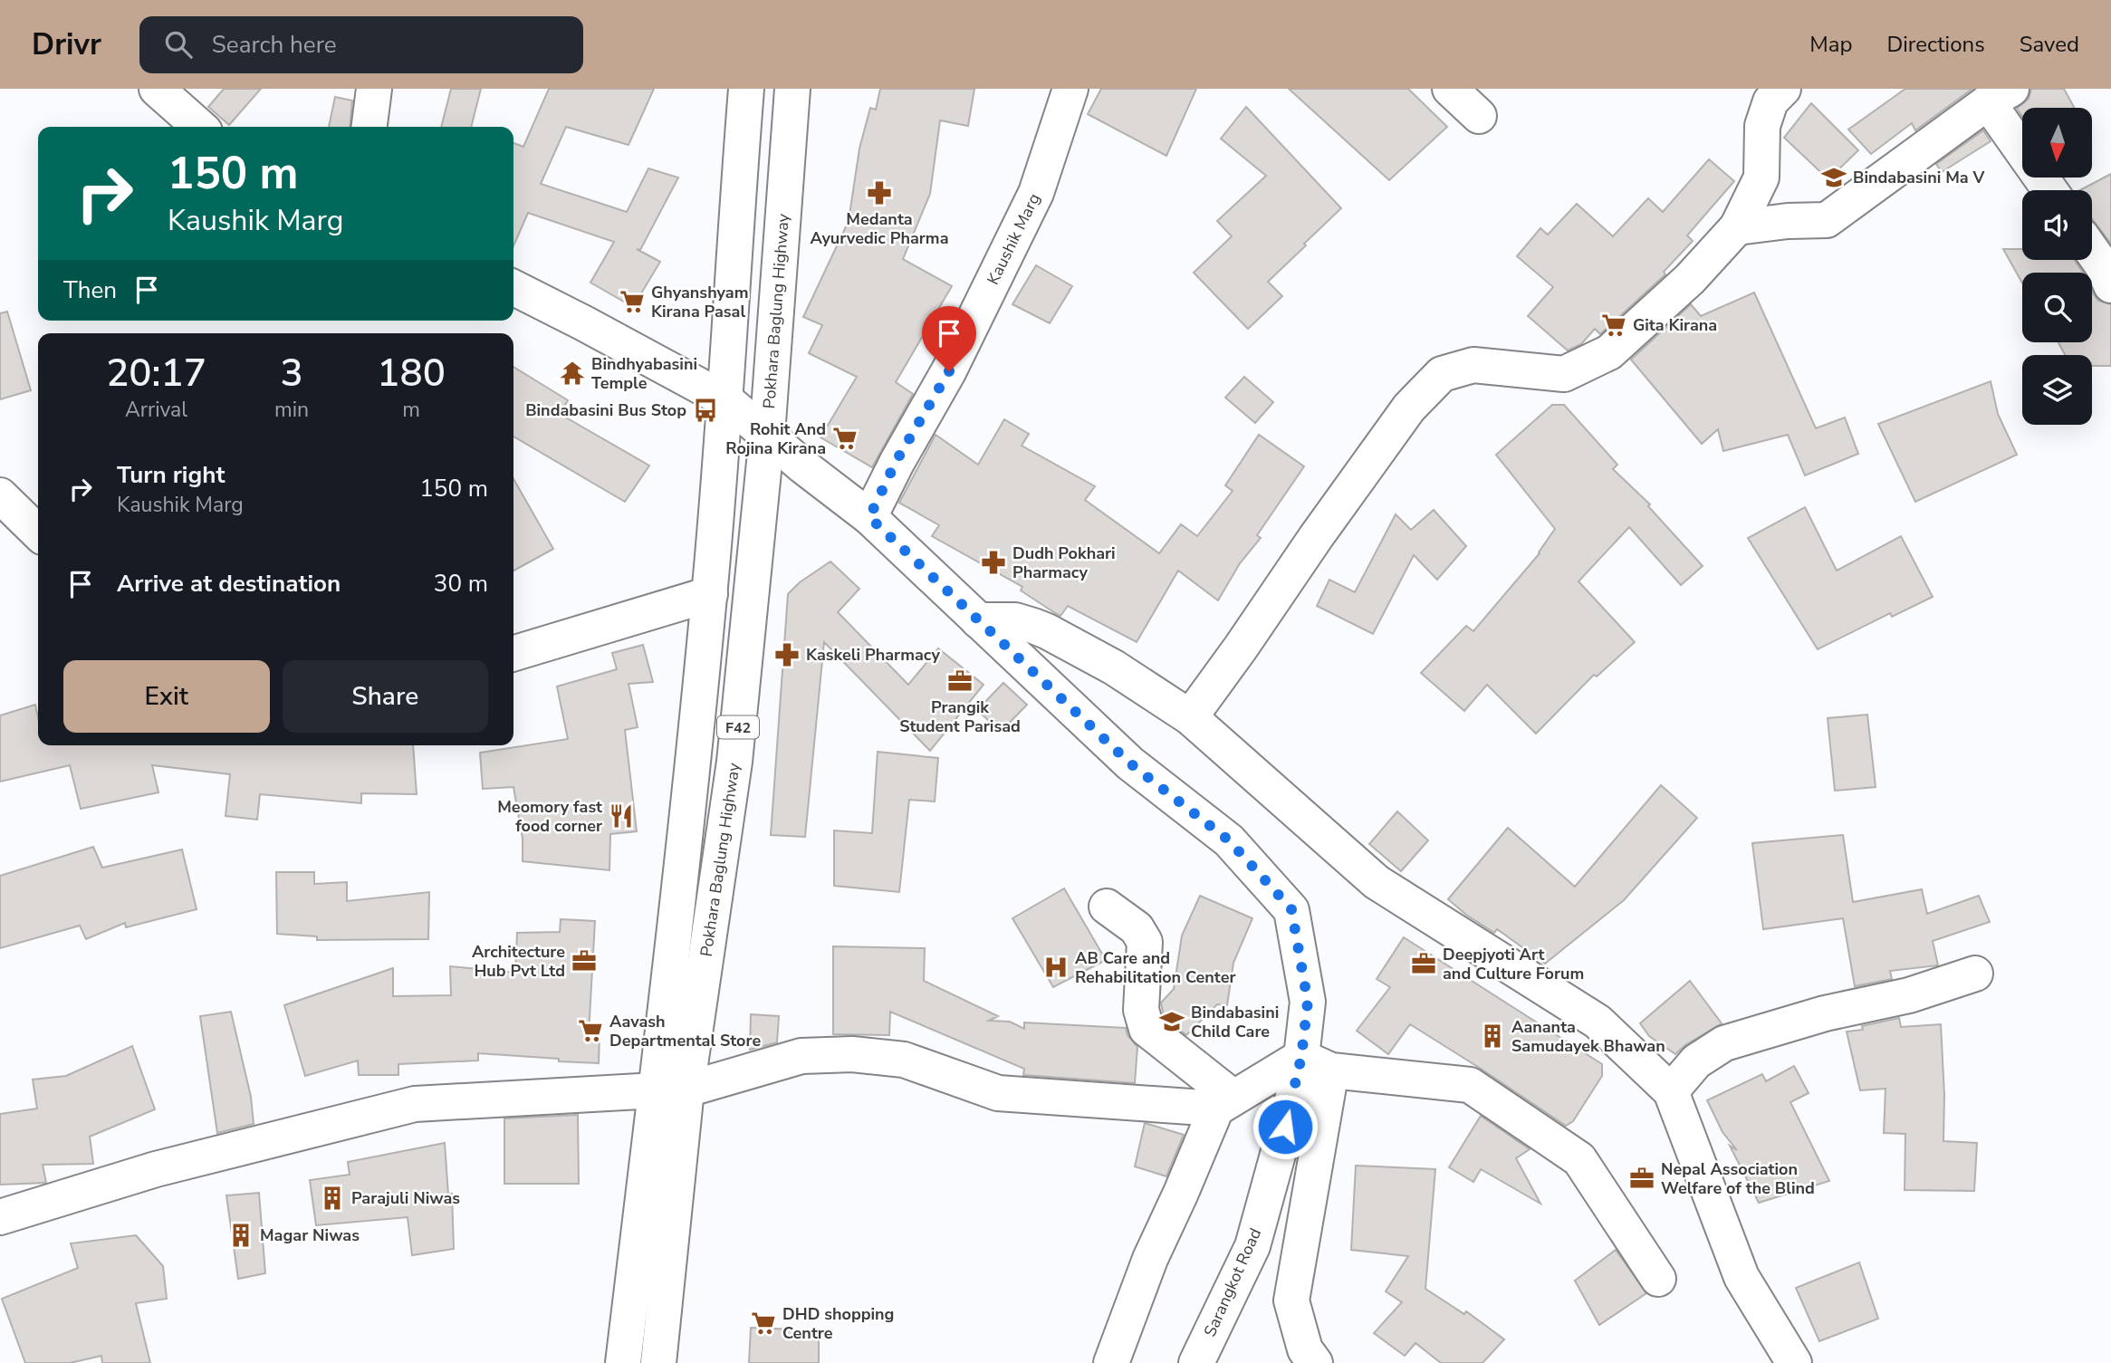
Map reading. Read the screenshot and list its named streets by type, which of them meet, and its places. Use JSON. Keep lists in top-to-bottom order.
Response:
{
  "streets": {
    "main road": [
      "Kaushik Marg",
      "Pokhara Baglung Highway",
      "F42",
      "Sarangkot Road"
    ]
  },
  "crossings": [
    ["Kaushik Marg", "Sarangkot Road"],
    ["Pokhara Baglung Highway", "Sarangkot Road"]
  ],
  "places": {
    "school or university": ["Bindabasini Ma V", "Bindabasini Child Care"],
    "pharmacy": ["Medanta Ayurvedic Pharma", "Dudh Pokhari Pharmacy", "Kaskeli Pharmacy"],
    "supermarket": [
      "Ghyanshyam Kirana Pasal",
      "Gita Kirana",
      "Rohit And Rojina Kirana",
      "Aavash Departmental Store",
      "DHD shopping Centre"
    ],
    "temple": ["Bindhyabasini Temple"],
    "bus stop": ["Bindabasini Bus Stop"],
    "office": [
      "Prangik Student Parisad",
      "Architecture Hub Pvt Ltd",
      "Deepjyoti Art and Culture Forum",
      "Nepal Association Welfare of the Blind"
    ],
    "restaurant": ["Meomory fast food corner"],
    "hospital": ["AB Care and Rehabilitation Center"],
    "building": ["Aananta Samudayek Bhawan", "Parajuli Niwas", "Magar Niwas"]
  },
  "north": "bottom",
  "page": {
    "header": "Drivr",
    "search": "Search here",
    "nav": ["Map", "Directions", "Saved"],
    "turn": ["150 m", "Kaushik Marg"],
    "then": "Then",
    "eta": [
      "20:17",
      "Arrival",
      "3",
      "min",
      "180",
      "m"
    ],
    "list": [
      {
        "name": "Turn right",
        "note": "Kaushik Marg",
        "value": "150 m"
      },
      {
        "name": "Arrive at destination",
        "value": "30 m"
      }
    ],
    "buttons": ["Exit", "Share"]
  }
}
